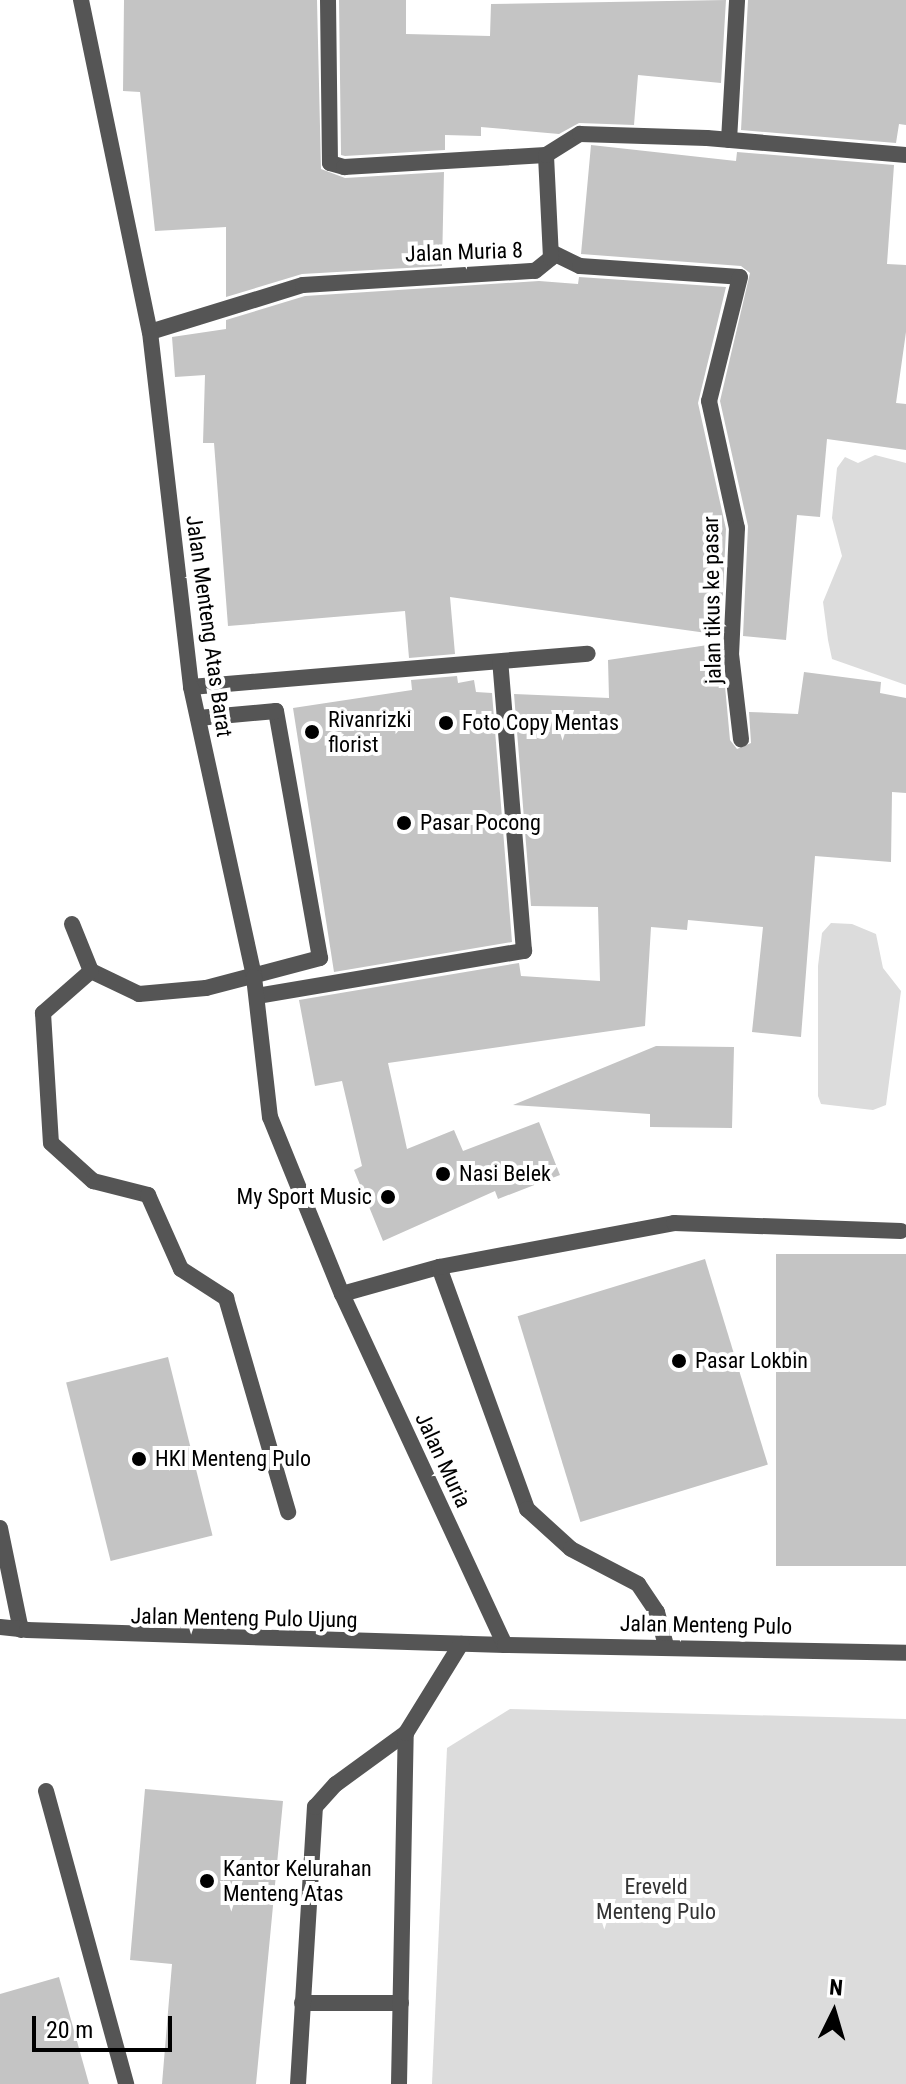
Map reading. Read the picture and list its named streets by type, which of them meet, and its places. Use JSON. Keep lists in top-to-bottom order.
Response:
{
  "streets": {
    "street": [
      "Jalan Muria 8",
      "jalan tikus ke pasar",
      "Jalan Menteng Atas Barat",
      "Jalan Muria",
      "Jalan Menteng Pulo Ujung",
      "Jalan Menteng Pulo"
    ]
  },
  "crossings": [
    ["Jalan Muria 8", "jalan tikus ke pasar"],
    ["Jalan Muria 8", "Jalan Menteng Atas Barat"],
    ["Jalan Menteng Atas Barat", "Jalan Muria"],
    ["Jalan Muria", "Jalan Menteng Pulo Ujung"],
    ["Jalan Muria", "Jalan Menteng Pulo"],
    ["Jalan Menteng Pulo Ujung", "Jalan Menteng Pulo"]
  ],
  "parks": ["Ereveld Menteng Pulo"],
  "places": [
    "Foto Copy Mentas",
    "Rivanrizki florist",
    "Pasar Pocong",
    "Nasi Belek",
    "My Sport Music",
    "Pasar Lokbin",
    "HKI Menteng Pulo",
    "Kantor Kelurahan Menteng Atas"
  ],
  "scale_bar": "20 m",
  "north": "top"
}
